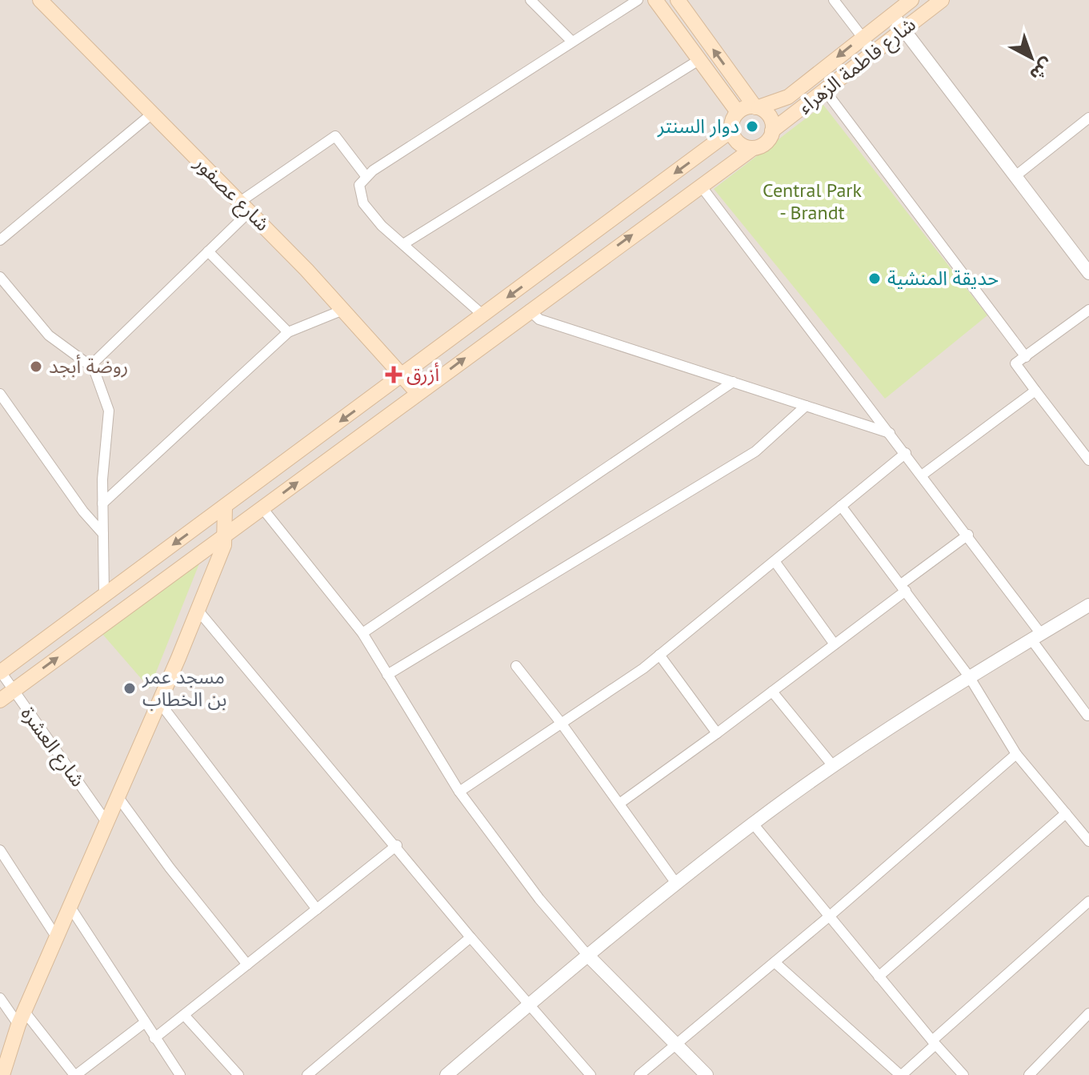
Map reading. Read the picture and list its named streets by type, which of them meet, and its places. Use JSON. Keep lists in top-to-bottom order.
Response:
{
  "streets": {
    "main road": ["شارع فاطمة الزهراء", "شارع عصفور"],
    "street": ["شارع العشرة"]
  },
  "parks": ["Central Park - Brandt"],
  "places": {
    "other": [
      "دوار السنتر",
      "حديقة المنشية",
      "روضة أبجد",
      "مسجد عمر بن الخطاب"
    ],
    "health": ["أزرق"]
  },
  "north": "bottom right"
}
